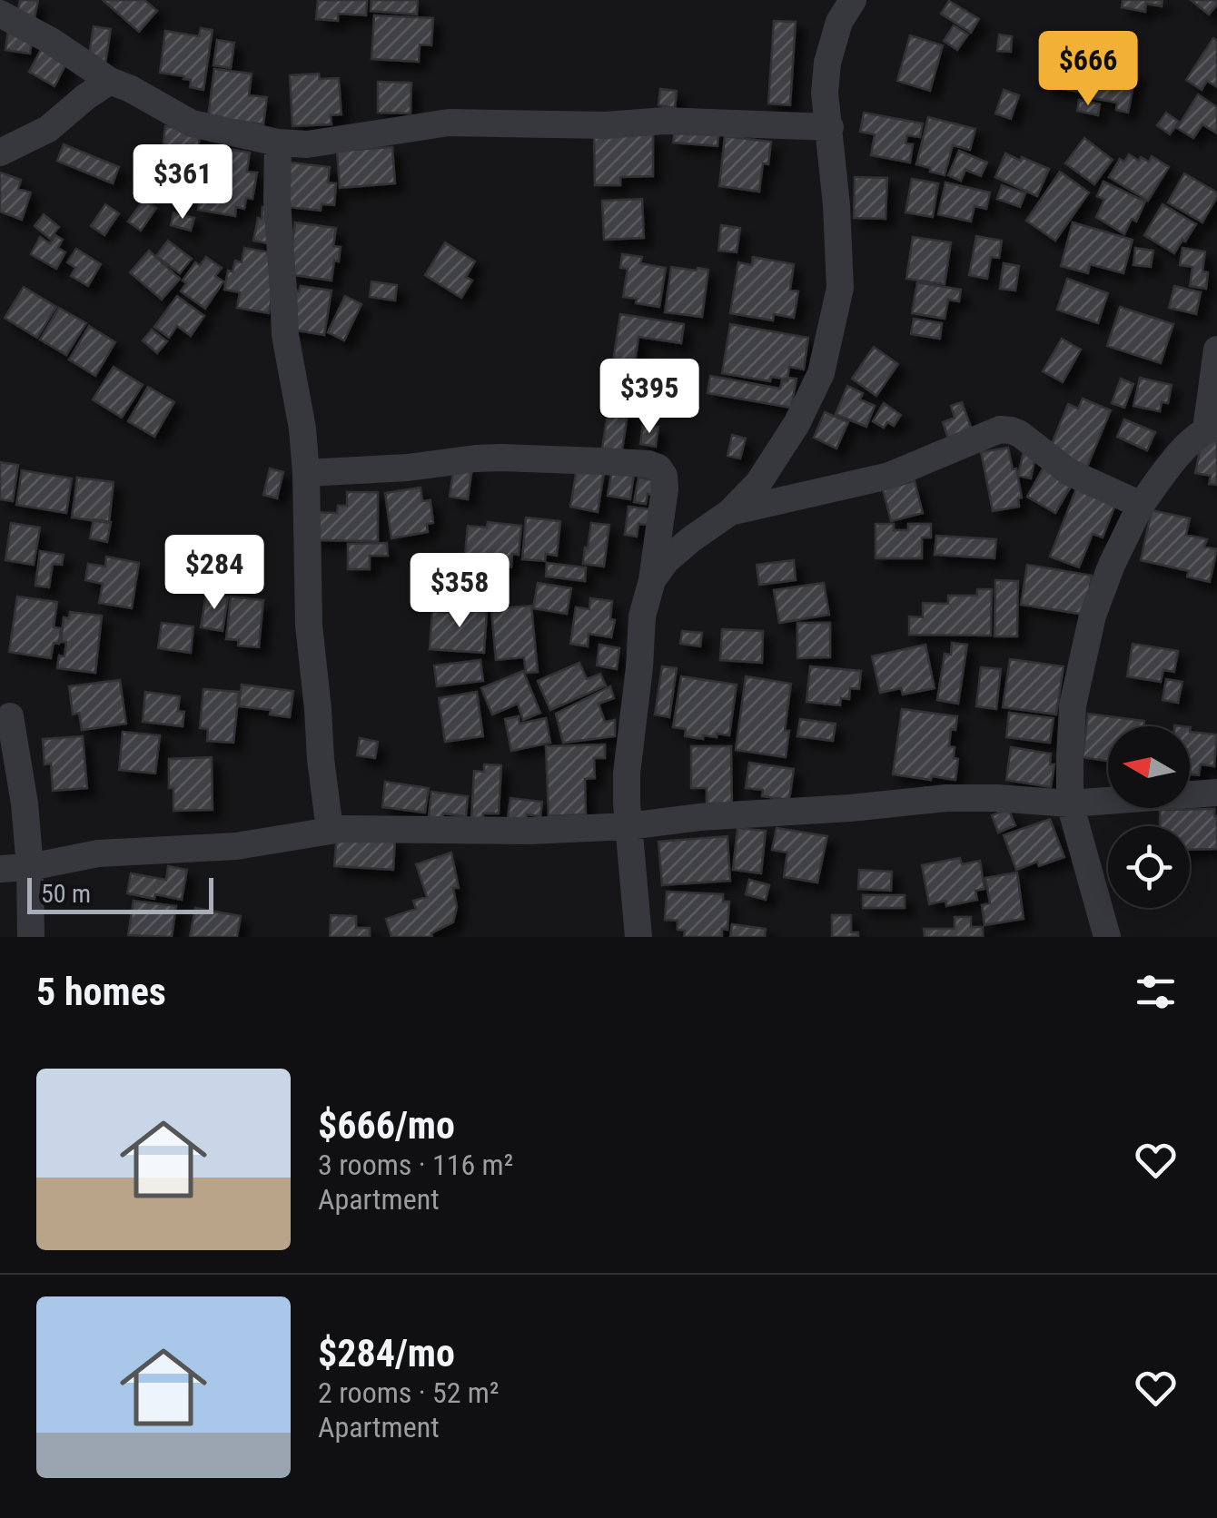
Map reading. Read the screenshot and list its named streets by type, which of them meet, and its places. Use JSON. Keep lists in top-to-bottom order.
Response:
{
  "scale_bar": "50 m",
  "north": "left",
  "page": {
    "price": [
      "$666",
      "$361",
      "$395",
      "$284",
      "$358"
    ],
    "scale": "50 m",
    "heading": "5 homes",
    "list": [
      {
        "name": "$666/mo",
        "note": "3 rooms · 116 m² · Apartment"
      },
      {
        "name": "$284/mo",
        "note": "2 rooms · 52 m² · Apartment"
      }
    ]
  }
}
